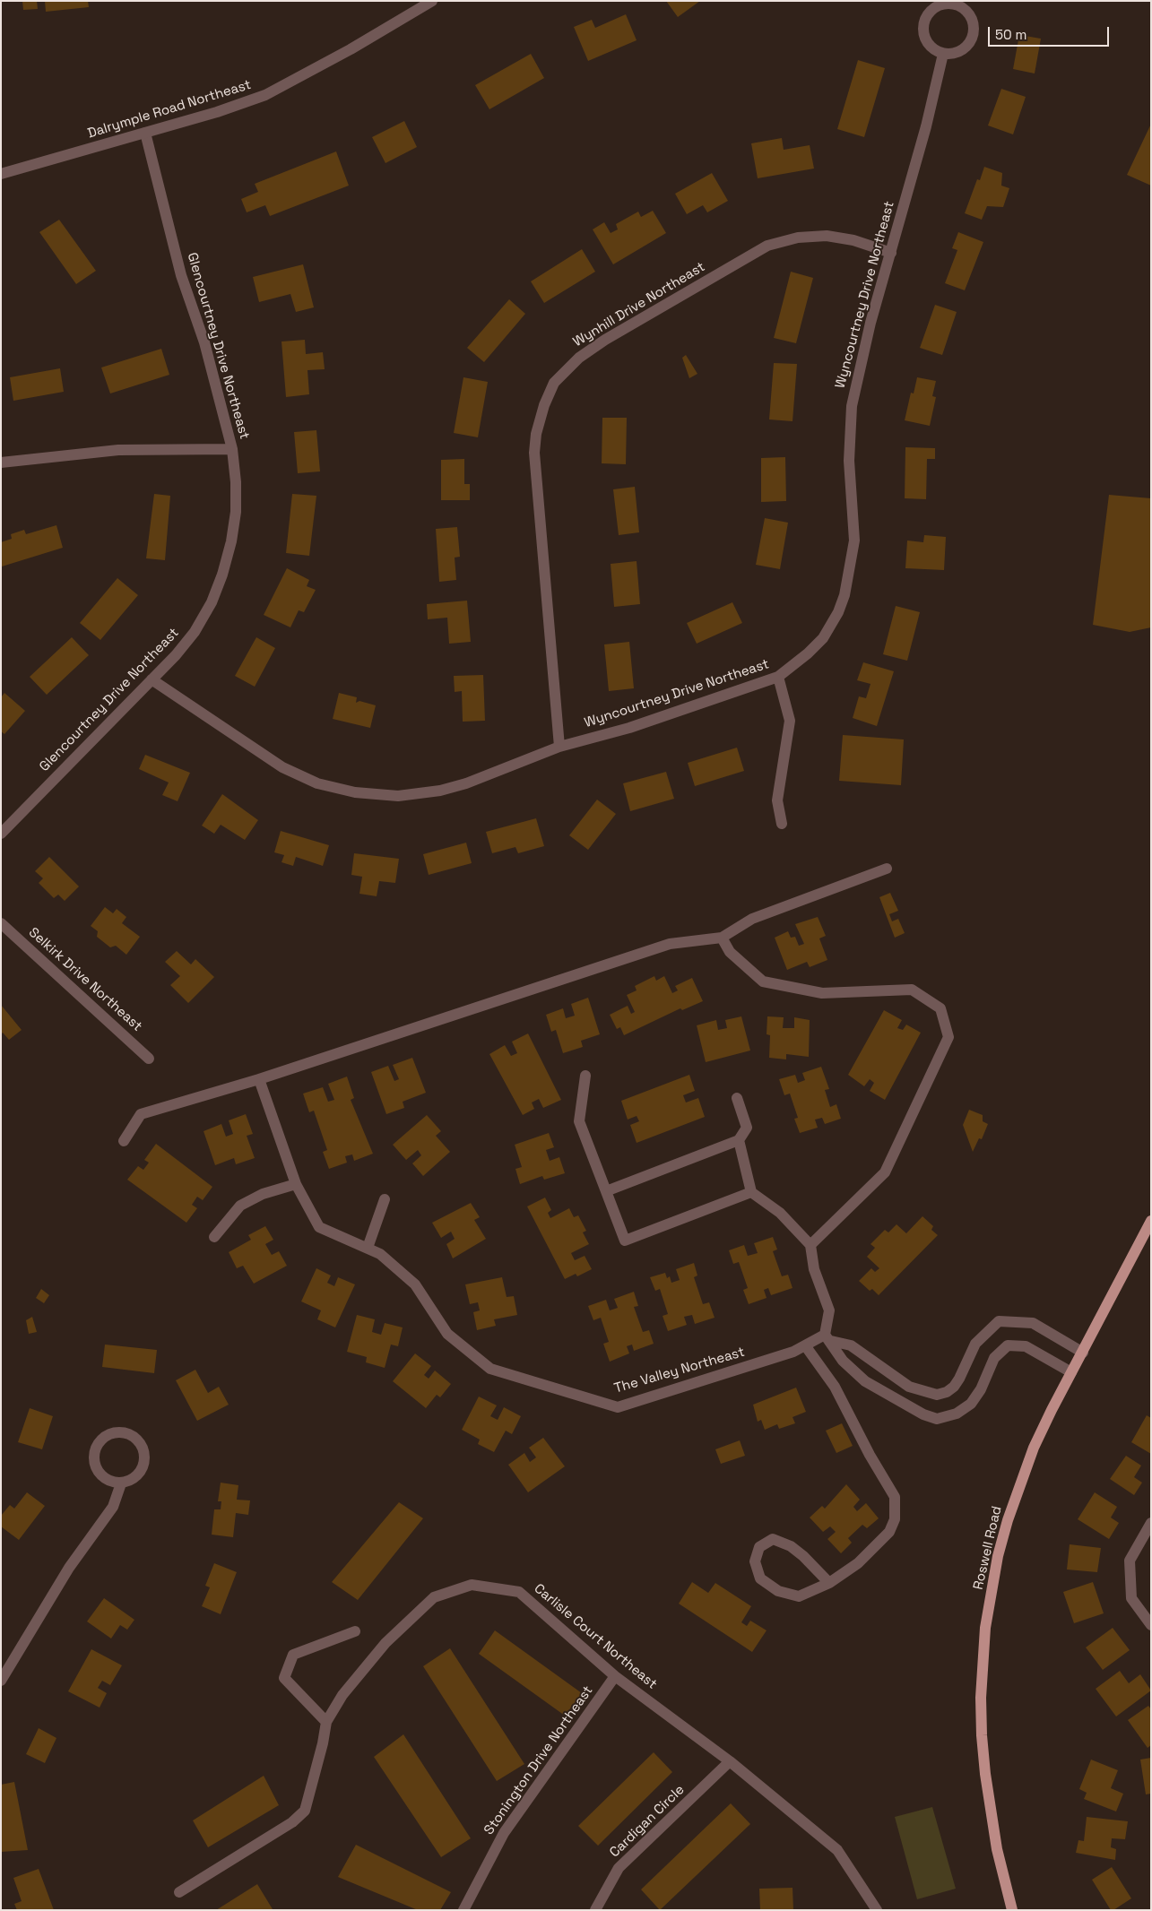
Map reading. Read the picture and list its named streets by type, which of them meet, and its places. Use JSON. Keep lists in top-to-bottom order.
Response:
{
  "streets": {
    "main road": ["Roswell Road"],
    "street": [
      "Dalrymple Road Northeast",
      "Wyncourtney Drive Northeast",
      "Wynhill Drive Northeast",
      "Glencourtney Drive Northeast",
      "Selkirk Drive Northeast",
      "The Valley Northeast",
      "Carlisle Court Northeast",
      "Stonington Drive Northeast",
      "Cardigan Circle"
    ]
  },
  "crossings": [
    ["Dalrymple Road Northeast", "Glencourtney Drive Northeast"],
    ["Wyncourtney Drive Northeast", "Wynhill Drive Northeast"],
    ["Wyncourtney Drive Northeast", "Glencourtney Drive Northeast"],
    ["Carlisle Court Northeast", "Stonington Drive Northeast"],
    ["Carlisle Court Northeast", "Cardigan Circle"]
  ],
  "scale_bar": "50 m"
}
